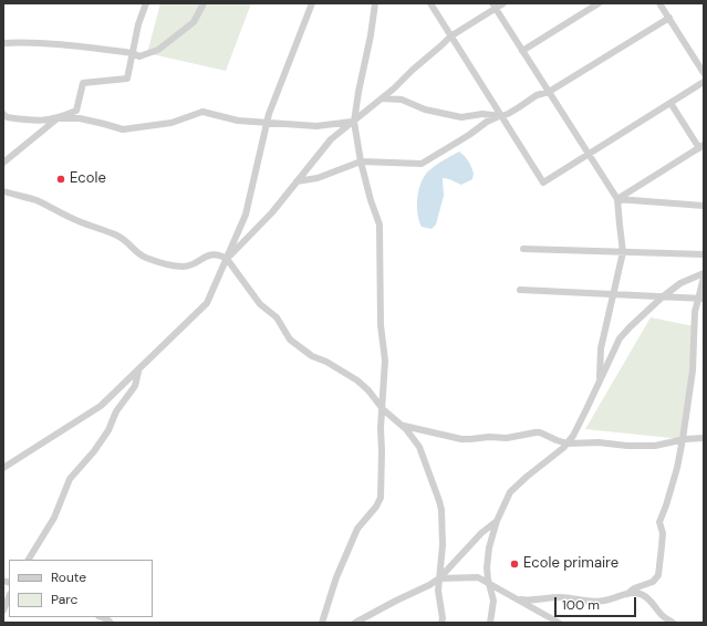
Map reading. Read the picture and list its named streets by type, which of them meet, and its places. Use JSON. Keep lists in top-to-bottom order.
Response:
{
  "places": ["Ecole", "Ecole primaire"],
  "legend": ["Route", "Parc"],
  "scale_bar": "100 m"
}
